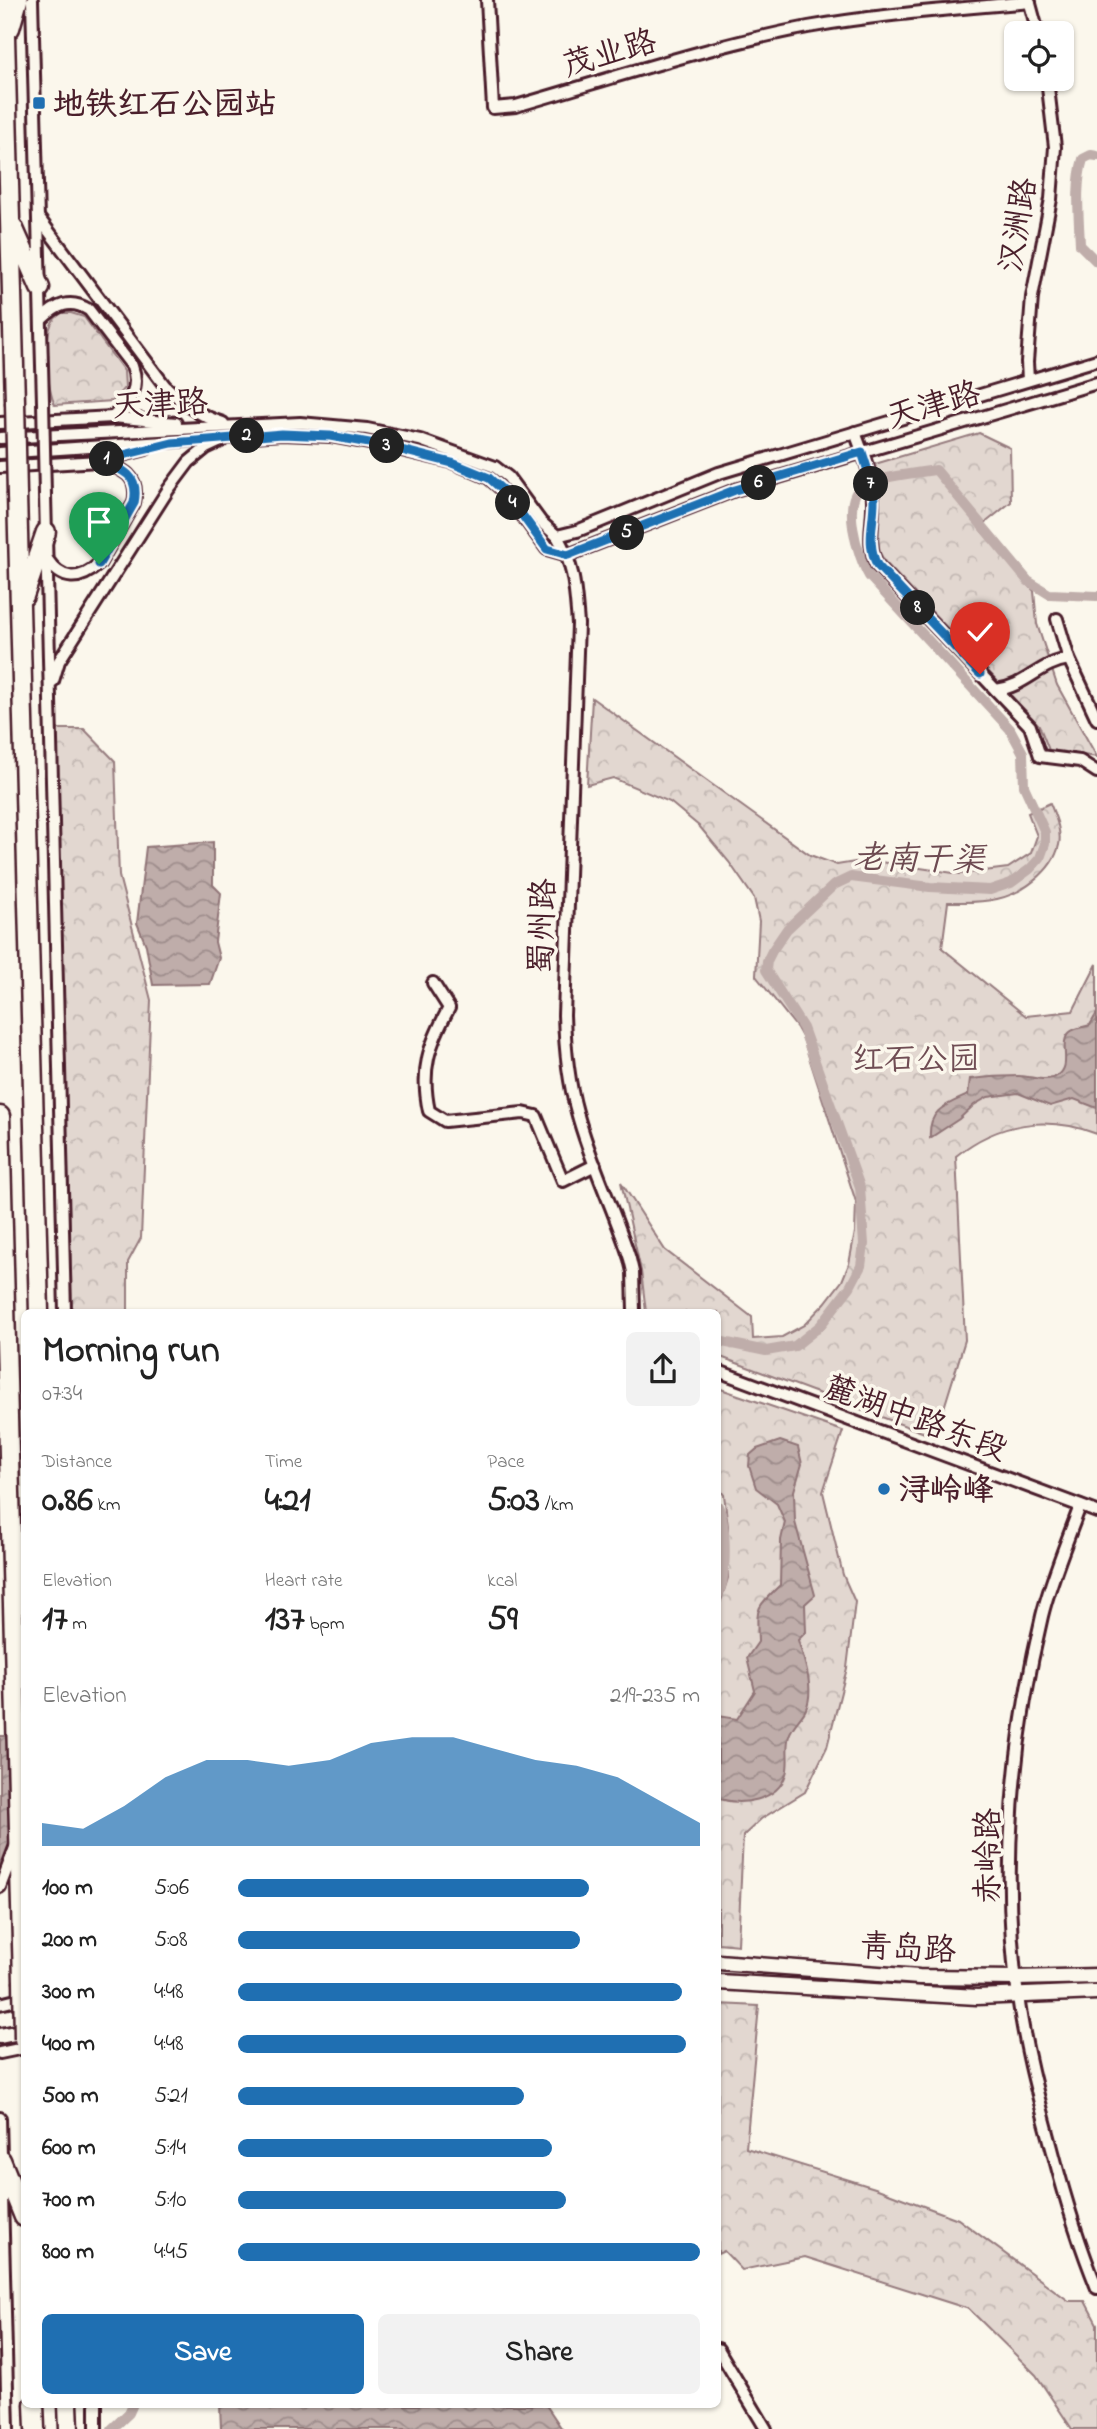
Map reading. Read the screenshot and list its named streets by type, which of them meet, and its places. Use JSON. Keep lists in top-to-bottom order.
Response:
{
  "streets": {
    "main road": ["青岛路"],
    "street": [
      "茂业路",
      "汉洲路",
      "天津路",
      "蜀州路",
      "麓湖中路东段",
      "赤岭路"
    ]
  },
  "crossings": [
    ["汉洲路", "天津路"],
    ["天津路", "蜀州路"],
    ["麓湖中路东段", "赤岭路"],
    ["赤岭路", "青岛路"]
  ],
  "water": ["老南干渠"],
  "parks": ["红石公园"],
  "places": {
    "transit": ["地铁红石公园站"],
    "other": ["浔岭峰"]
  },
  "page": {
    "pins": [
      "2",
      "3",
      "1",
      "6",
      "7",
      "4",
      "5",
      "8"
    ],
    "heading": ["Morning run", "07:34"],
    "stats": [
      ["Distance", "0.86 km"],
      ["Time", "4:21"],
      ["Pace", "5:03 /km"],
      ["Elevation", "17 m"],
      ["Heart rate", "137 bpm"],
      ["kcal", "59"]
    ],
    "chart": ["Elevation", "219–235 m"],
    "list": [
      {
        "name": "100 m",
        "note": "5:06"
      },
      {
        "name": "200 m",
        "note": "5:08"
      },
      {
        "name": "300 m",
        "note": "4:48"
      },
      {
        "name": "400 m",
        "note": "4:48"
      },
      {
        "name": "500 m",
        "note": "5:21"
      },
      {
        "name": "600 m",
        "note": "5:14"
      },
      {
        "name": "700 m",
        "note": "5:10"
      },
      {
        "name": "800 m",
        "note": "4:45"
      }
    ],
    "buttons": ["Save", "Share"]
  }
}
